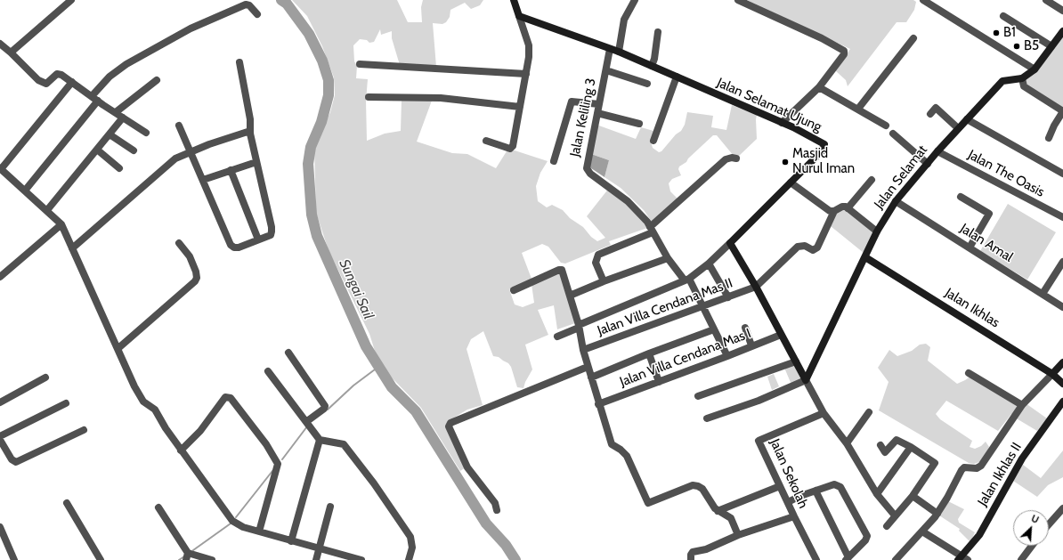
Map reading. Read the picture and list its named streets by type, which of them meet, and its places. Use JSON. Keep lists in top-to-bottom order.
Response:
{
  "streets": {
    "street": [
      "Jalan Selamat Ujung",
      "Jalan Keliling 3",
      "Jalan The Oasis",
      "Jalan Selamat",
      "Jalan Amal",
      "Jalan Villa Cendana Mas II",
      "Jalan Ikhlas",
      "Jalan Villa Cendana Mas I",
      "Jalan Sekolah",
      "Jalan Ikhlas II"
    ]
  },
  "crossings": [
    ["Jalan Selamat Ujung", "Jalan Keliling 3"],
    ["Jalan Keliling 3", "Jalan Villa Cendana Mas II"],
    ["Jalan Keliling 3", "Jalan Villa Cendana Mas I"],
    ["Jalan The Oasis", "Jalan Selamat"],
    ["Jalan Selamat", "Jalan Amal"],
    ["Jalan Selamat", "Jalan Ikhlas"]
  ],
  "water": ["Sungai Sail"],
  "places": ["B1", "B5", "Masjid Nurul Iman"],
  "north": "top right"
}
